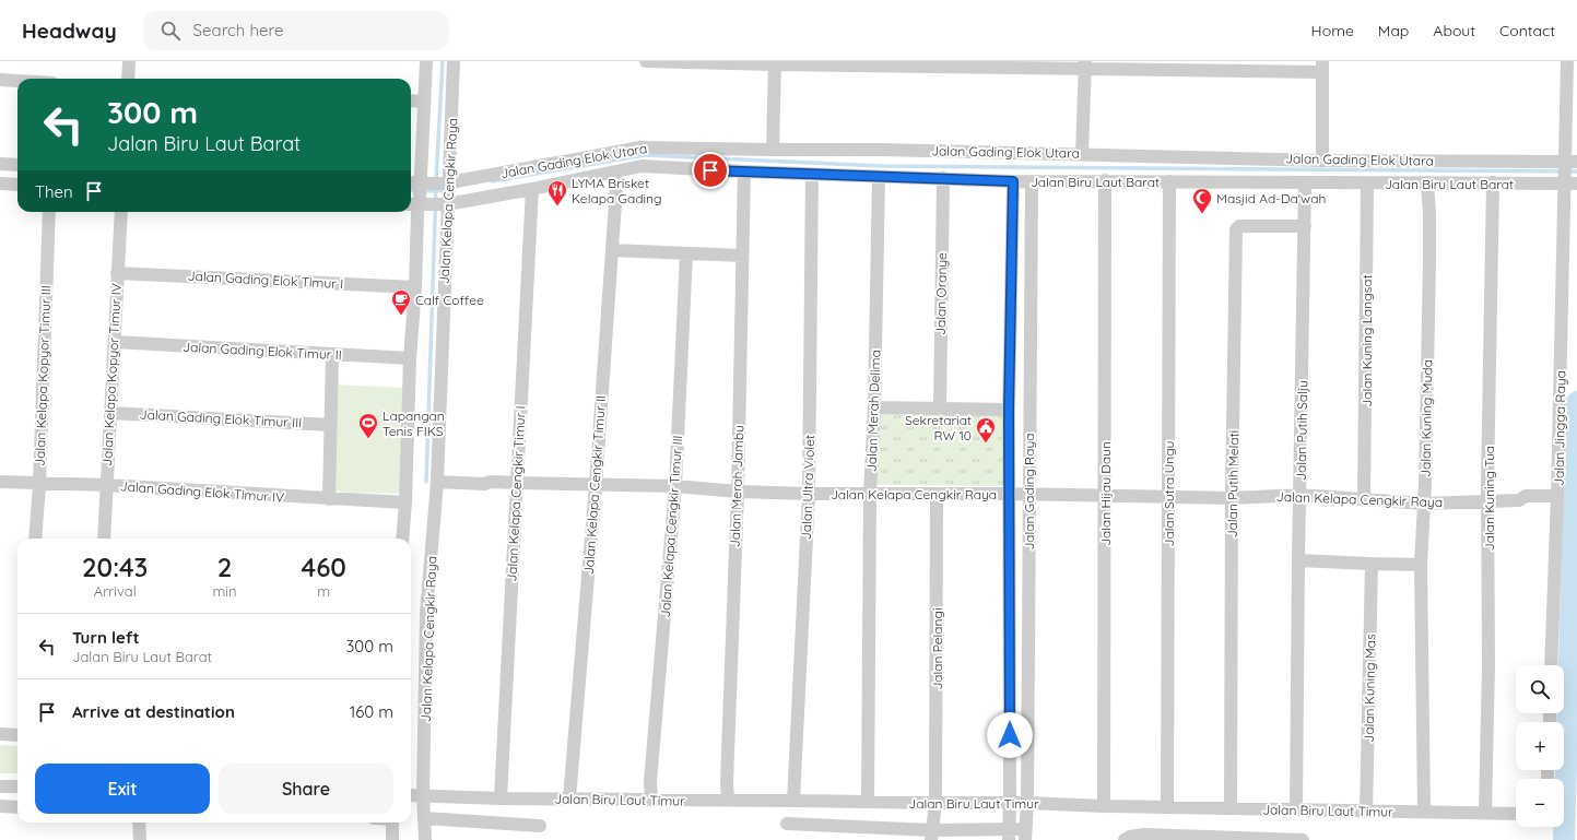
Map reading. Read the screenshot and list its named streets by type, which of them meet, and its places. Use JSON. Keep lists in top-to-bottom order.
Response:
{
  "streets": {
    "street": [
      "Jalan Gading Elok Utara",
      "Jalan Biru Laut Barat",
      "Jalan Kelapa Cengkir Raya",
      "Jalan Gading Elok Timur I",
      "Jalan Oranye",
      "Jalan Kuning Langsat",
      "Jalan Gading Elok Timur II",
      "Jalan Kelapa Kopyor Timur IV",
      "Jalan Kelapa Kopyor Timur III",
      "Jalan Merah Delima",
      "Jalan Gading Elok Timur III",
      "Jalan Kuning Muda",
      "Jalan Jingga Raya",
      "Jalan Putih Salju",
      "Jalan Putih Melati",
      "Jalan Kelapa Cengkir Timur II",
      "Jalan Merah Jambu",
      "Jalan Ultra Violet",
      "Jalan Gading Elok Timur IV",
      "Jalan Gading Raya",
      "Jalan Kelapa Cengkir Timur I",
      "Jalan Hijau Daun",
      "Jalan Sutra Ungu",
      "Jalan Kuning Tua",
      "Jalan Kelapa Cengkir Timur III",
      "Jalan Pelangi",
      "Jalan Kuning Mas",
      "Jalan Biru Laut Timur"
    ]
  },
  "crossings": [
    ["Jalan Gading Elok Utara", "Jalan Biru Laut Barat"],
    ["Jalan Gading Elok Utara", "Jalan Kelapa Cengkir Raya"],
    ["Jalan Gading Elok Utara", "Jalan Jingga Raya"],
    ["Jalan Biru Laut Barat", "Jalan Kelapa Cengkir Raya"],
    ["Jalan Biru Laut Barat", "Jalan Oranye"],
    ["Jalan Biru Laut Barat", "Jalan Kuning Langsat"],
    ["Jalan Biru Laut Barat", "Jalan Merah Delima"],
    ["Jalan Biru Laut Barat", "Jalan Kuning Muda"],
    ["Jalan Biru Laut Barat", "Jalan Jingga Raya"],
    ["Jalan Biru Laut Barat", "Jalan Putih Salju"],
    ["Jalan Biru Laut Barat", "Jalan Kelapa Cengkir Timur II"],
    ["Jalan Biru Laut Barat", "Jalan Merah Jambu"],
    ["Jalan Biru Laut Barat", "Jalan Ultra Violet"],
    ["Jalan Biru Laut Barat", "Jalan Gading Raya"],
    ["Jalan Biru Laut Barat", "Jalan Kelapa Cengkir Timur I"],
    ["Jalan Biru Laut Barat", "Jalan Hijau Daun"],
    ["Jalan Biru Laut Barat", "Jalan Sutra Ungu"],
    ["Jalan Biru Laut Barat", "Jalan Kuning Tua"],
    ["Jalan Kelapa Cengkir Raya", "Jalan Kuning Langsat"],
    ["Jalan Kelapa Cengkir Raya", "Jalan Merah Delima"],
    ["Jalan Kelapa Cengkir Raya", "Jalan Kuning Muda"],
    ["Jalan Kelapa Cengkir Raya", "Jalan Jingga Raya"],
    ["Jalan Kelapa Cengkir Raya", "Jalan Putih Salju"],
    ["Jalan Kelapa Cengkir Raya", "Jalan Putih Melati"],
    ["Jalan Kelapa Cengkir Raya", "Jalan Kelapa Cengkir Timur II"],
    ["Jalan Kelapa Cengkir Raya", "Jalan Merah Jambu"],
    ["Jalan Kelapa Cengkir Raya", "Jalan Ultra Violet"],
    ["Jalan Kelapa Cengkir Raya", "Jalan Gading Raya"],
    ["Jalan Kelapa Cengkir Raya", "Jalan Kelapa Cengkir Timur I"],
    ["Jalan Kelapa Cengkir Raya", "Jalan Hijau Daun"],
    ["Jalan Kelapa Cengkir Raya", "Jalan Sutra Ungu"],
    ["Jalan Kelapa Cengkir Raya", "Jalan Kuning Tua"],
    ["Jalan Kelapa Cengkir Raya", "Jalan Kelapa Cengkir Timur III"],
    ["Jalan Kelapa Cengkir Raya", "Jalan Pelangi"],
    ["Jalan Kelapa Cengkir Raya", "Jalan Biru Laut Timur"],
    ["Jalan Gading Elok Timur I", "Jalan Kelapa Kopyor Timur IV"],
    ["Jalan Gading Elok Timur II", "Jalan Kelapa Kopyor Timur IV"],
    ["Jalan Kelapa Kopyor Timur IV", "Jalan Gading Elok Timur III"],
    ["Jalan Kelapa Kopyor Timur IV", "Jalan Gading Elok Timur IV"],
    ["Jalan Kelapa Kopyor Timur III", "Jalan Gading Elok Timur IV"],
    ["Jalan Merah Delima", "Jalan Biru Laut Timur"],
    ["Jalan Kuning Muda", "Jalan Biru Laut Timur"],
    ["Jalan Putih Salju", "Jalan Putih Melati"],
    ["Jalan Putih Salju", "Jalan Biru Laut Timur"],
    ["Jalan Putih Melati", "Jalan Biru Laut Timur"],
    ["Jalan Kelapa Cengkir Timur II", "Jalan Biru Laut Timur"],
    ["Jalan Merah Jambu", "Jalan Biru Laut Timur"],
    ["Jalan Ultra Violet", "Jalan Biru Laut Timur"],
    ["Jalan Gading Raya", "Jalan Biru Laut Timur"],
    ["Jalan Kelapa Cengkir Timur I", "Jalan Biru Laut Timur"],
    ["Jalan Hijau Daun", "Jalan Biru Laut Timur"],
    ["Jalan Sutra Ungu", "Jalan Biru Laut Timur"],
    ["Jalan Kuning Tua", "Jalan Biru Laut Timur"],
    ["Jalan Kelapa Cengkir Timur III", "Jalan Biru Laut Timur"],
    ["Jalan Pelangi", "Jalan Biru Laut Timur"],
    ["Jalan Kuning Mas", "Jalan Biru Laut Timur"]
  ],
  "places": {
    "restaurant": ["LYMA Brisket Kelapa Gading"],
    "mosque": ["Masjid Ad-Da'wah"],
    "cafe": ["Calf Coffee"],
    "sports": ["Lapangan Tenis FIKS"],
    "public building": ["Sekretariat RW 10"]
  },
  "page": {
    "header": "Headway",
    "search": "Search here",
    "nav": [
      "Home",
      "Map",
      "About",
      "Contact"
    ],
    "turn": ["300 m", "Jalan Biru Laut Barat"],
    "then": "Then",
    "eta": [
      "20:43",
      "Arrival",
      "2",
      "min",
      "460",
      "m"
    ],
    "list": [
      {
        "name": "Turn left",
        "note": "Jalan Biru Laut Barat",
        "value": "300 m"
      },
      {
        "name": "Arrive at destination",
        "value": "160 m"
      }
    ],
    "map_buttons": ["+", "−"],
    "buttons": ["Exit", "Share"]
  }
}
